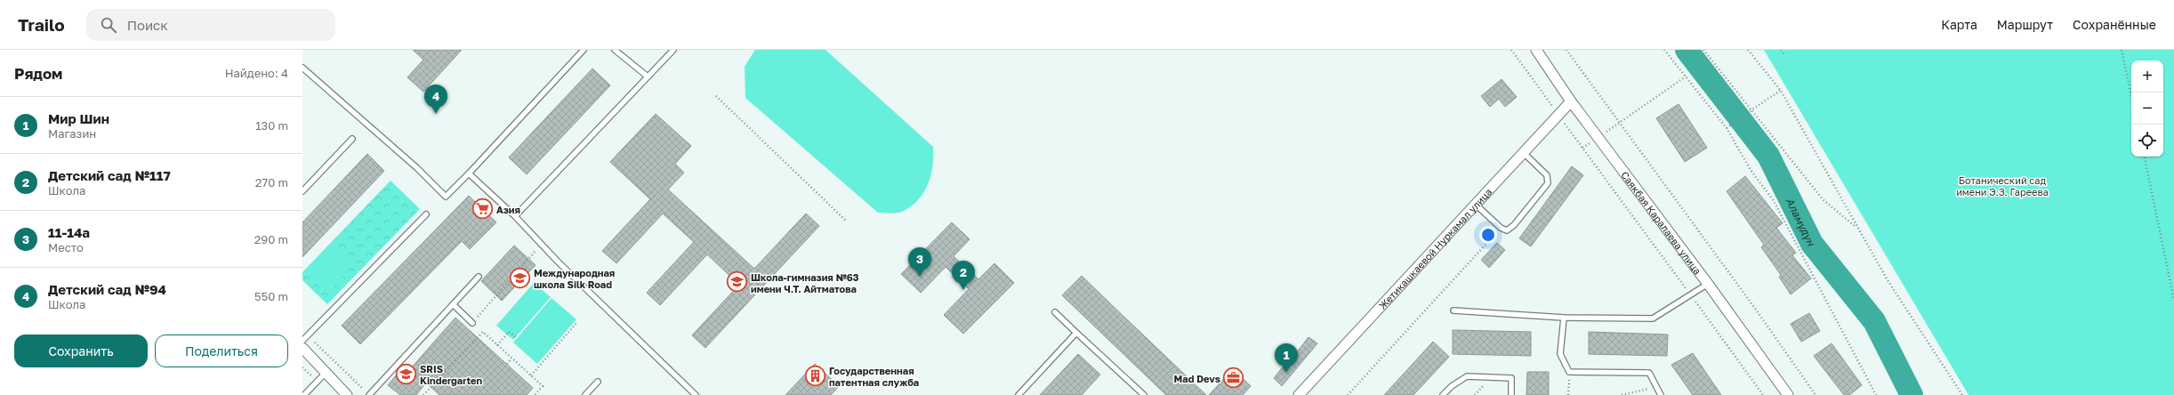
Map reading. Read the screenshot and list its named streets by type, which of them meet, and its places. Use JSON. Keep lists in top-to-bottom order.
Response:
{
  "streets": {
    "street": ["Саякбая Каралаева улица", "Жетикашкаевой Нуркамал улица"]
  },
  "crossings": [
    ["Саякбая Каралаева улица", "Жетикашкаевой Нуркамал улица"]
  ],
  "water": ["Аламүдүн"],
  "parks": ["Ботанический сад имени Э.З. Гареева"],
  "places": {
    "supermarket": ["Азия"],
    "school or university": ["Международная школа Silk Road", "Школа-гимназия №63 имени Ч.Т. Айтматова", "SRIS Kindergarten"],
    "building": ["Государственная патентная служба"],
    "office": ["Mad Devs"]
  },
  "page": {
    "header": "Trailo",
    "search": "Поиск",
    "nav": ["Карта", "Маршрут", "Сохранённые"],
    "heading": ["Рядом", "Найдено: 4"],
    "map_buttons": ["+", "−"],
    "pins": [
      "4",
      "3",
      "2",
      "1"
    ],
    "list": [
      {
        "mark": "1",
        "name": "Мир Шин",
        "note": "Магазин",
        "value": "130 m"
      },
      {
        "mark": "2",
        "name": "Детский сад №117",
        "note": "Школа",
        "value": "270 m"
      },
      {
        "mark": "3",
        "name": "11-14а",
        "note": "Место",
        "value": "290 m"
      },
      {
        "mark": "4",
        "name": "Детский сад №94",
        "note": "Школа",
        "value": "550 m"
      }
    ],
    "buttons": ["Сохранить", "Поделиться"]
  }
}
